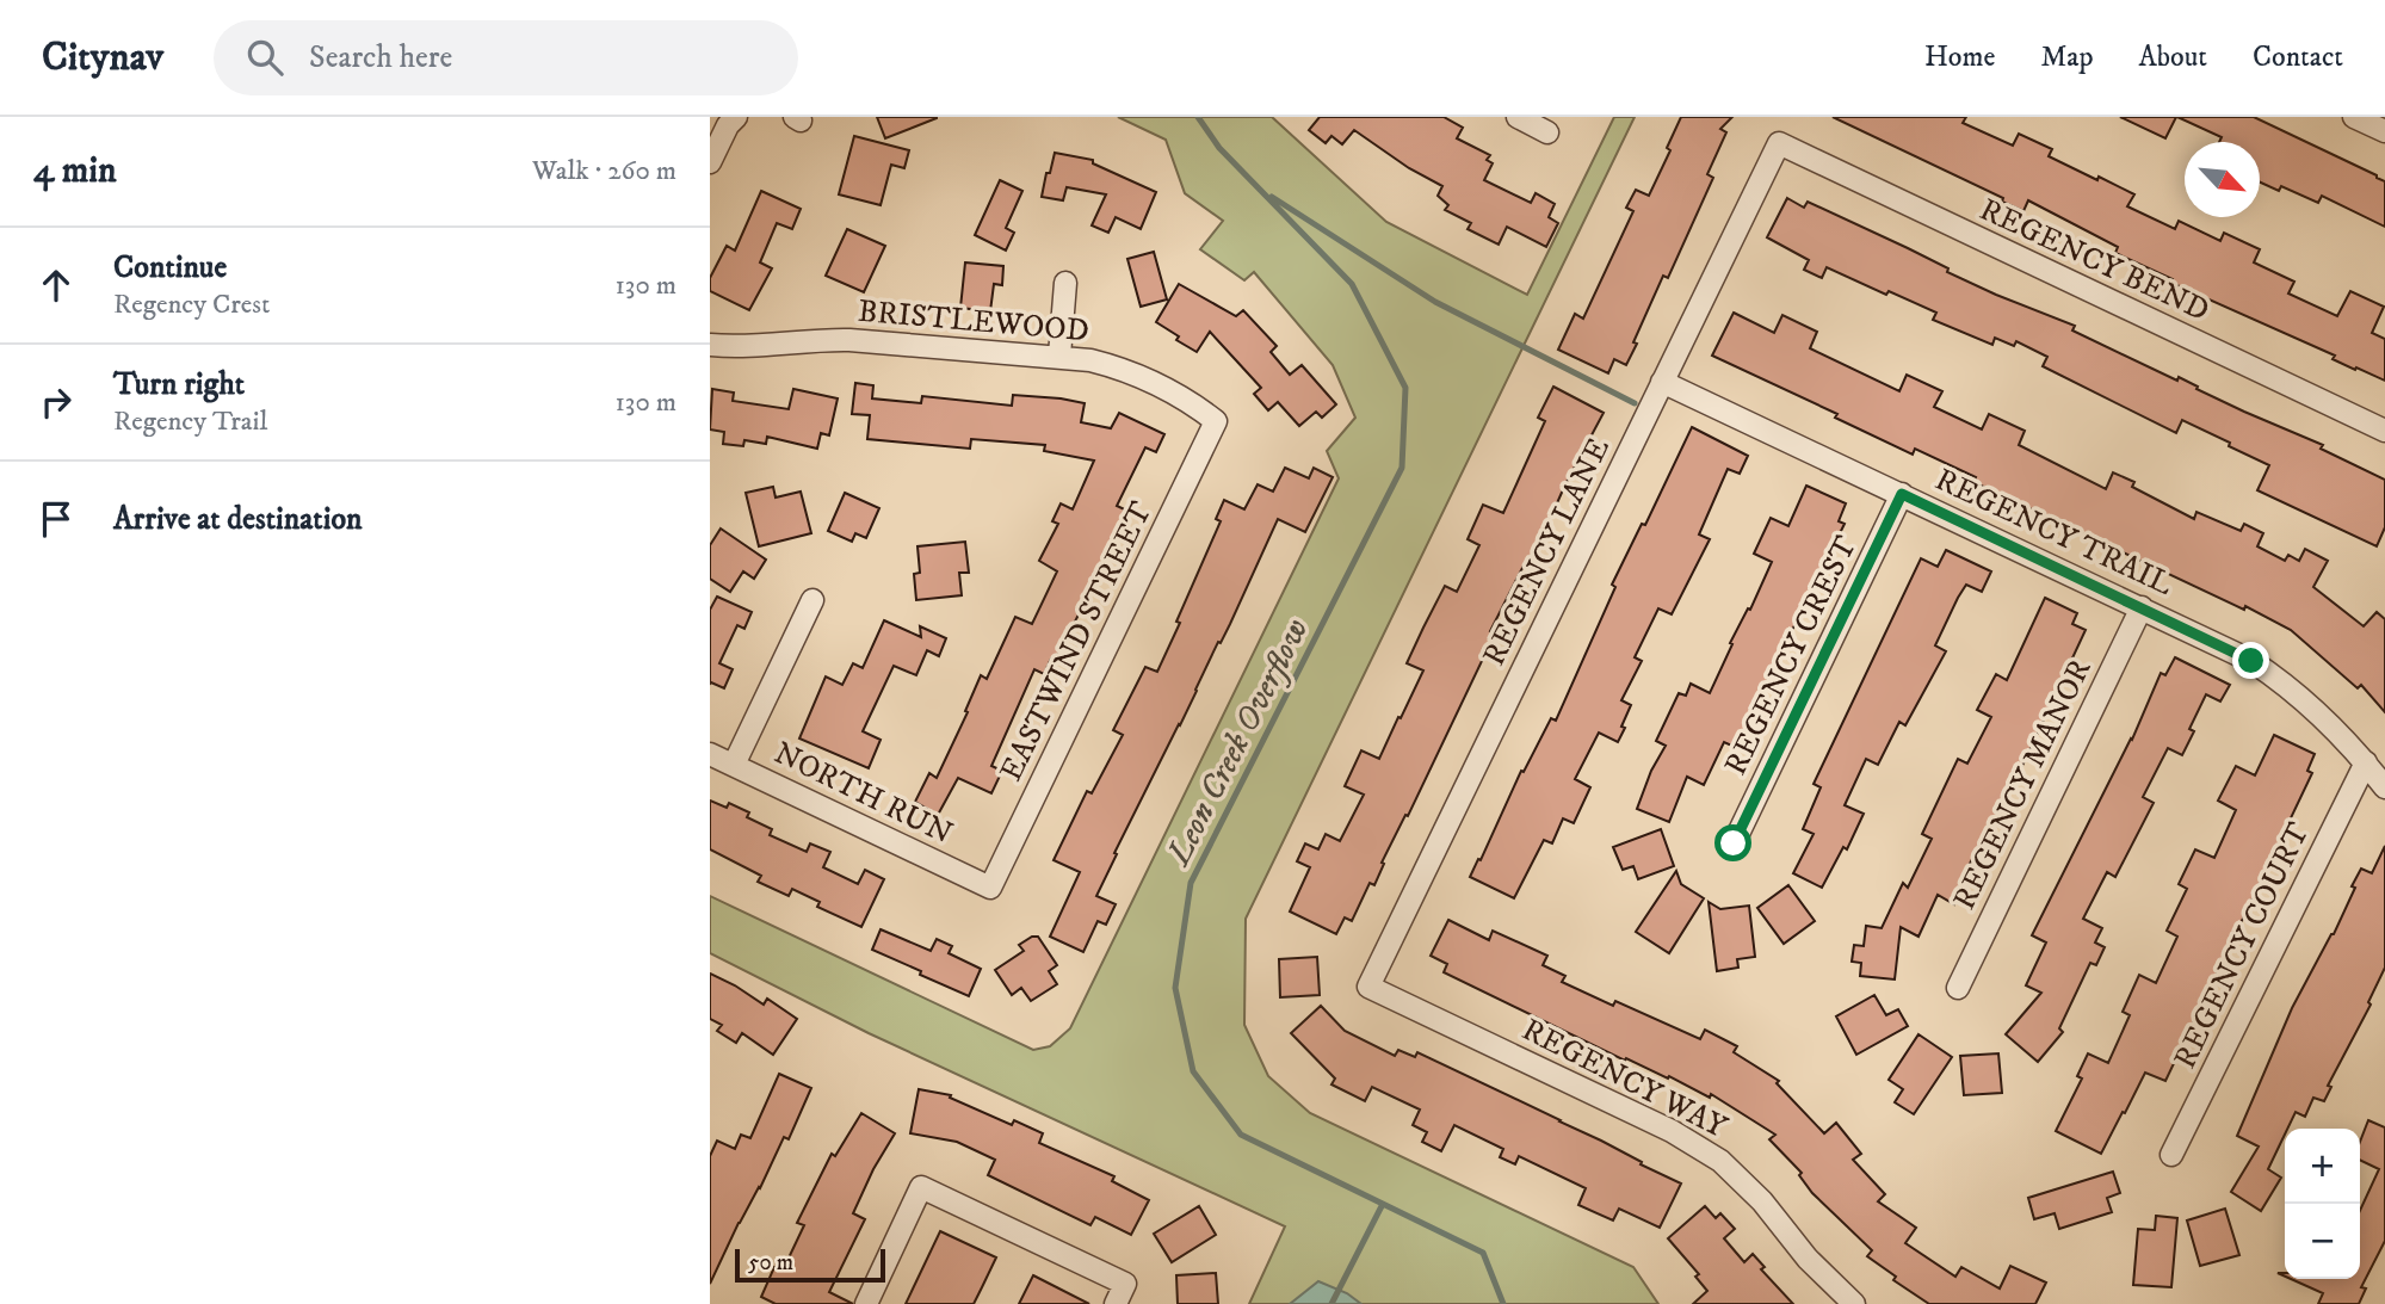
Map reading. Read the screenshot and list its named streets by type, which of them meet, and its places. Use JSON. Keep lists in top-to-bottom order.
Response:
{
  "streets": {
    "street": [
      "REGENCY BEND",
      "BRISTLEWOOD",
      "REGENCY TRAIL",
      "REGENCY LANE",
      "EASTWIND STREET",
      "REGENCY CREST",
      "REGENCY MANOR",
      "NORTH RUN",
      "REGENCY COURT",
      "REGENCY WAY"
    ]
  },
  "crossings": [
    ["REGENCY BEND", "REGENCY LANE"],
    ["BRISTLEWOOD", "EASTWIND STREET"],
    ["REGENCY TRAIL", "REGENCY LANE"],
    ["REGENCY TRAIL", "REGENCY CREST"],
    ["REGENCY TRAIL", "REGENCY MANOR"],
    ["REGENCY TRAIL", "REGENCY COURT"],
    ["REGENCY LANE", "REGENCY WAY"],
    ["EASTWIND STREET", "NORTH RUN"]
  ],
  "water": ["Leon Creek Overflow"],
  "scale_bar": "50 m",
  "north": "bottom right",
  "page": {
    "header": "Citynav",
    "search": "Search here",
    "nav": [
      "Home",
      "Map",
      "About",
      "Contact"
    ],
    "heading": ["4 min", "Walk · 260 m"],
    "list": [
      ["Continue", "Regency Crest", "130 m"],
      ["Turn right", "Regency Trail", "130 m"],
      "Arrive at destination"
    ],
    "map_buttons": ["+", "−"],
    "scale": "50 m"
  }
}
